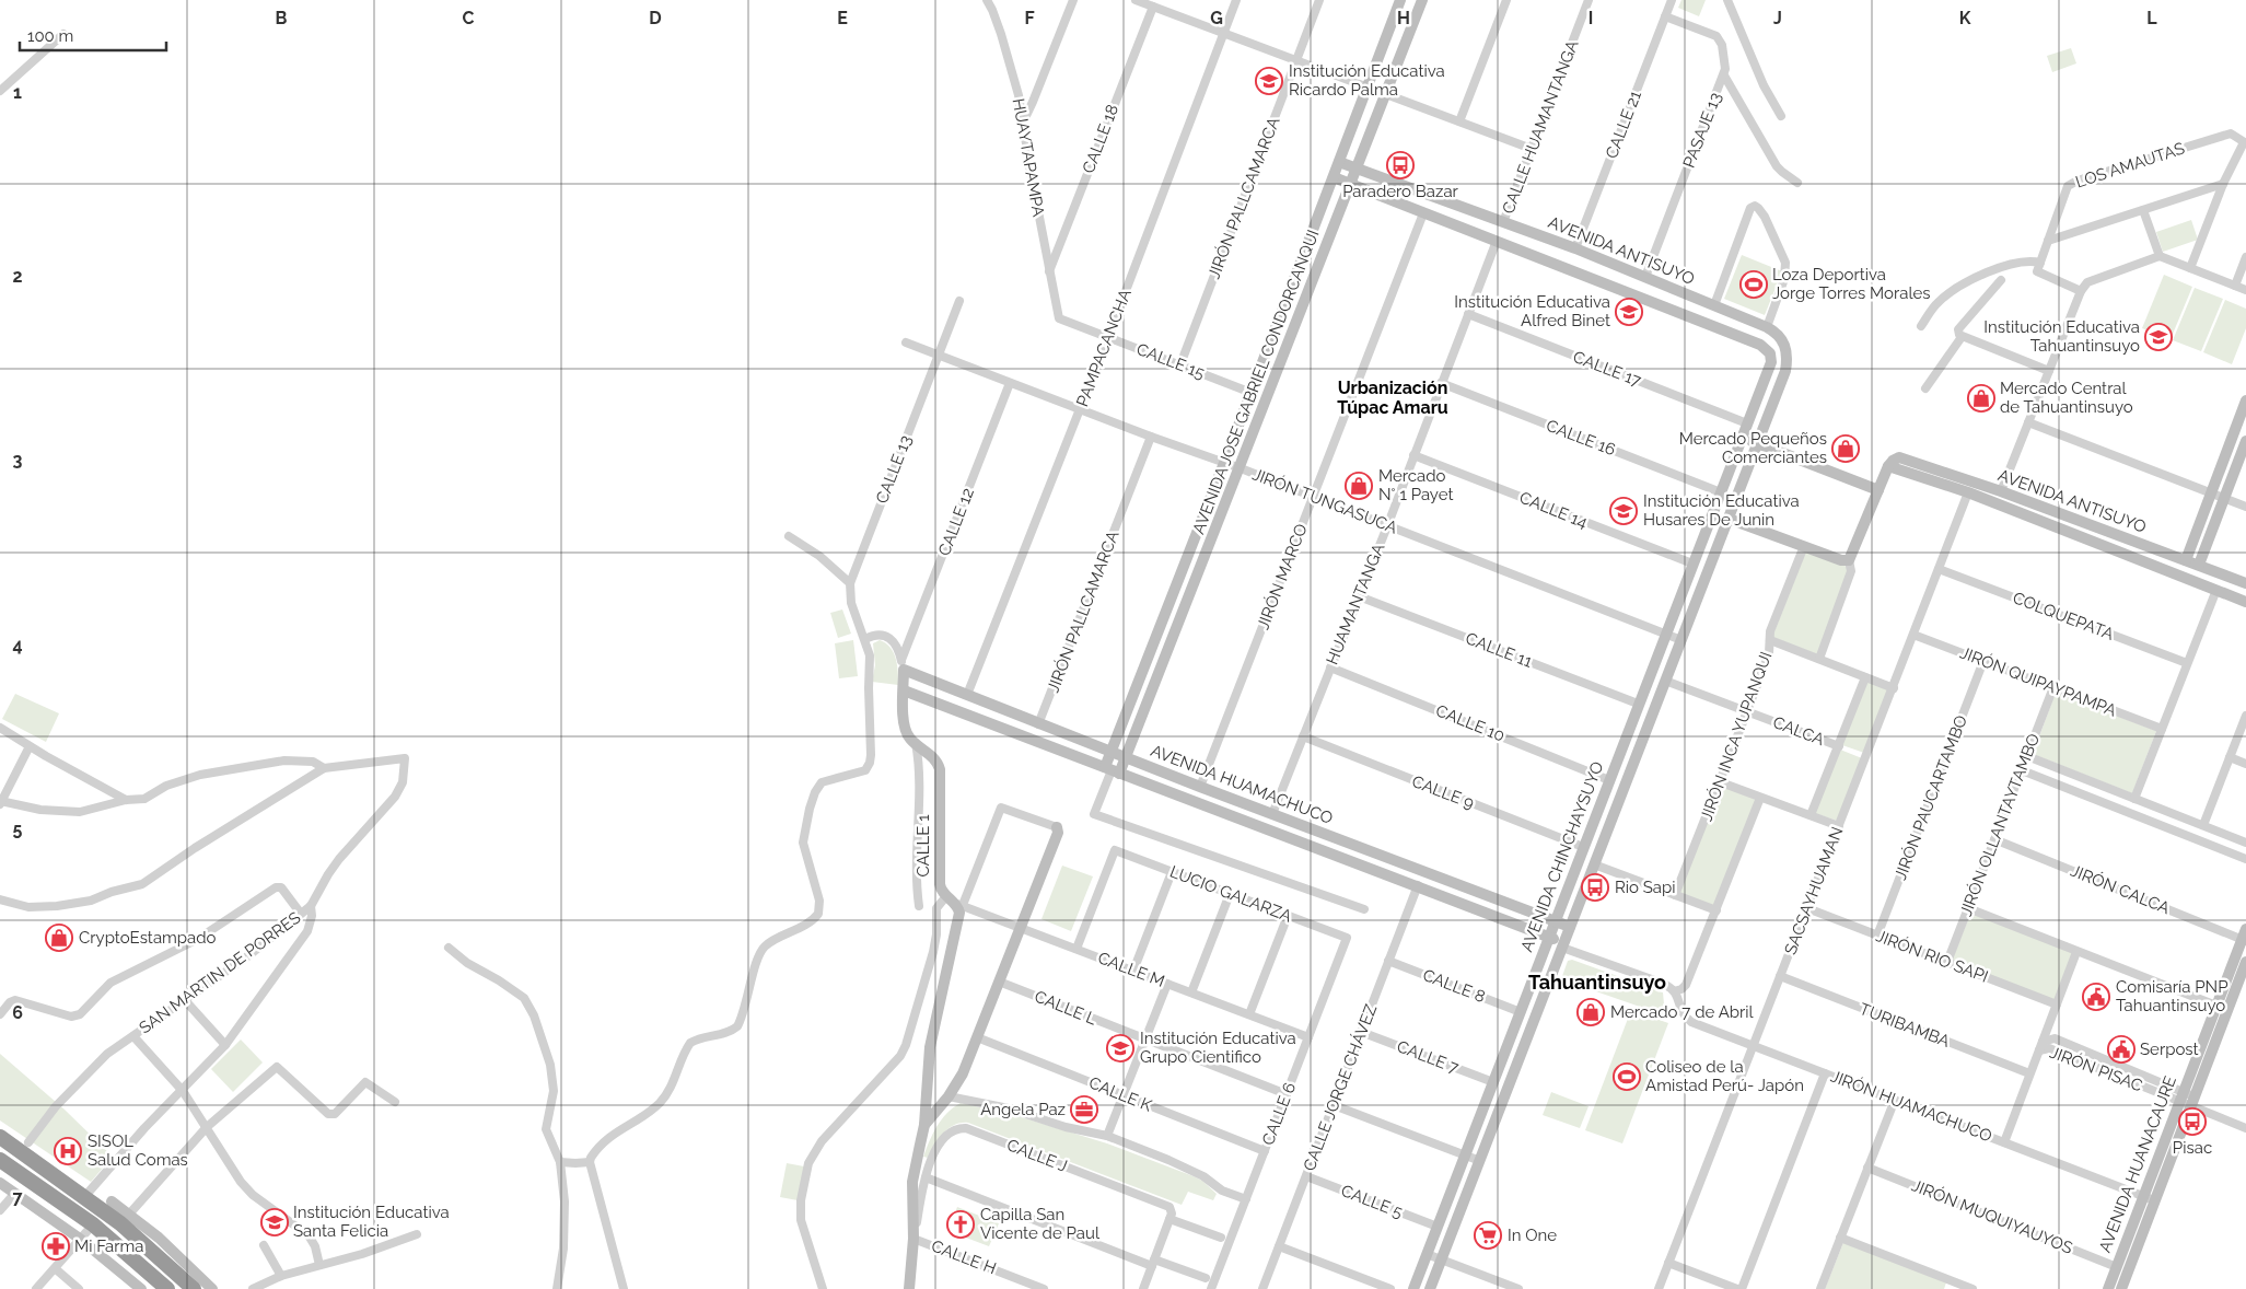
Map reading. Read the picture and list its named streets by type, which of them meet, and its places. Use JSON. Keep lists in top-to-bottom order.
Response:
{
  "streets": {
    "street": [
      "CALLE 21",
      "CALLE HUAMANTANGA",
      "PASAJE 13",
      "CALLE 18",
      "HUAYTAPAMPA",
      "LOS AMAUTAS",
      "JIRÓN PALLCAMARCA",
      "AVENIDA ANTISUYO",
      "PAMPACANCHA",
      "CALLE 15",
      "CALLE 17",
      "AVENIDA JOSE GABRIEL CONDORCANQUI",
      "CALLE 16",
      "CALLE 13",
      "JIRÓN TUNGASUCA",
      "CALLE 14",
      "CALLE 12",
      "JIRÓN MARCO",
      "HUAMANTANGA",
      "COLQUEPATA",
      "CALLE 11",
      "JIRÓN QUIPAYPAMPA",
      "CALLE 10",
      "CALCA",
      "JIRÓN INCA YUPANQUI",
      "AVENIDA HUAMACHUCO",
      "CALLE 9",
      "JIRÓN PAUCARTAMBO",
      "JIRÓN OLLANTAYTAMBO",
      "CALLE 1",
      "AVENIDA CHINCHAYSUYO",
      "JIRÓN CALCA",
      "SACSAYHUAMAN",
      "LUCIO GALARZA",
      "JIRÓN RIO SAPI",
      "CALLE M",
      "SAN MARTIN DE PORRES",
      "CALLE 8",
      "CALLE L",
      "TURIBAMBA",
      "CALLE 7",
      "JIRÓN PISAC",
      "CALLE JORGE CHÁVEZ",
      "CALLE K",
      "JIRÓN HUAMACHUCO",
      "CALLE 6",
      "CALLE J",
      "AVENIDA HUANACAURE",
      "CALLE 5",
      "JIRÓN MUQUIYAUYOS",
      "CALLE H"
    ]
  },
  "crossings": [
    ["CALLE 21", "PASAJE 13"],
    ["CALLE 21", "AVENIDA ANTISUYO"],
    ["CALLE HUAMANTANGA", "AVENIDA ANTISUYO"],
    ["PASAJE 13", "AVENIDA ANTISUYO"],
    ["CALLE 18", "HUAYTAPAMPA"],
    ["HUAYTAPAMPA", "CALLE 15"],
    ["JIRÓN PALLCAMARCA", "CALLE 15"],
    ["JIRÓN PALLCAMARCA", "JIRÓN TUNGASUCA"],
    ["JIRÓN PALLCAMARCA", "AVENIDA HUAMACHUCO"],
    ["AVENIDA ANTISUYO", "AVENIDA JOSE GABRIEL CONDORCANQUI"],
    ["AVENIDA ANTISUYO", "AVENIDA CHINCHAYSUYO"],
    ["AVENIDA ANTISUYO", "SACSAYHUAMAN"],
    ["PAMPACANCHA", "CALLE 15"],
    ["PAMPACANCHA", "JIRÓN TUNGASUCA"],
    ["PAMPACANCHA", "AVENIDA HUAMACHUCO"],
    ["CALLE 15", "AVENIDA JOSE GABRIEL CONDORCANQUI"],
    ["CALLE 17", "HUAMANTANGA"],
    ["AVENIDA JOSE GABRIEL CONDORCANQUI", "JIRÓN TUNGASUCA"],
    ["AVENIDA JOSE GABRIEL CONDORCANQUI", "AVENIDA HUAMACHUCO"],
    ["CALLE 16", "HUAMANTANGA"],
    ["CALLE 16", "AVENIDA CHINCHAYSUYO"],
    ["CALLE 13", "JIRÓN TUNGASUCA"],
    ["JIRÓN TUNGASUCA", "CALLE 12"],
    ["JIRÓN TUNGASUCA", "JIRÓN MARCO"],
    ["JIRÓN TUNGASUCA", "HUAMANTANGA"],
    ["JIRÓN TUNGASUCA", "AVENIDA CHINCHAYSUYO"],
    ["CALLE 14", "HUAMANTANGA"],
    ["CALLE 14", "AVENIDA CHINCHAYSUYO"],
    ["CALLE 12", "AVENIDA HUAMACHUCO"],
    ["CALLE 12", "CALLE 1"],
    ["JIRÓN MARCO", "AVENIDA HUAMACHUCO"],
    ["HUAMANTANGA", "CALLE 11"],
    ["HUAMANTANGA", "CALLE 10"],
    ["HUAMANTANGA", "AVENIDA HUAMACHUCO"],
    ["HUAMANTANGA", "CALLE 9"],
    ["COLQUEPATA", "SACSAYHUAMAN"],
    ["CALLE 11", "AVENIDA CHINCHAYSUYO"],
    ["JIRÓN QUIPAYPAMPA", "JIRÓN PAUCARTAMBO"],
    ["JIRÓN QUIPAYPAMPA", "JIRÓN OLLANTAYTAMBO"],
    ["JIRÓN QUIPAYPAMPA", "SACSAYHUAMAN"],
    ["CALLE 10", "AVENIDA CHINCHAYSUYO"],
    ["CALCA", "JIRÓN INCA YUPANQUI"],
    ["CALCA", "AVENIDA CHINCHAYSUYO"],
    ["AVENIDA HUAMACHUCO", "CALLE 1"],
    ["AVENIDA HUAMACHUCO", "AVENIDA CHINCHAYSUYO"],
    ["AVENIDA HUAMACHUCO", "CALLE JORGE CHÁVEZ"],
    ["CALLE 9", "AVENIDA CHINCHAYSUYO"],
    ["JIRÓN PAUCARTAMBO", "JIRÓN RIO SAPI"],
    ["JIRÓN OLLANTAYTAMBO", "JIRÓN CALCA"],
    ["JIRÓN OLLANTAYTAMBO", "JIRÓN RIO SAPI"],
    ["CALLE 1", "CALLE M"],
    ["CALLE 1", "CALLE L"],
    ["CALLE 1", "CALLE K"],
    ["CALLE 1", "CALLE H"],
    ["AVENIDA CHINCHAYSUYO", "CALLE 8"],
    ["AVENIDA CHINCHAYSUYO", "CALLE 7"],
    ["AVENIDA CHINCHAYSUYO", "CALLE 5"],
    ["JIRÓN CALCA", "AVENIDA HUANACAURE"],
    ["SACSAYHUAMAN", "JIRÓN RIO SAPI"],
    ["SACSAYHUAMAN", "TURIBAMBA"],
    ["SACSAYHUAMAN", "JIRÓN HUAMACHUCO"],
    ["LUCIO GALARZA", "CALLE M"],
    ["LUCIO GALARZA", "CALLE 6"],
    ["CALLE M", "CALLE 6"],
    ["CALLE 8", "CALLE JORGE CHÁVEZ"],
    ["CALLE L", "CALLE 6"],
    ["CALLE 7", "CALLE JORGE CHÁVEZ"],
    ["JIRÓN PISAC", "AVENIDA HUANACAURE"],
    ["CALLE JORGE CHÁVEZ", "CALLE 5"],
    ["CALLE K", "CALLE 6"],
    ["JIRÓN HUAMACHUCO", "AVENIDA HUANACAURE"],
    ["AVENIDA HUANACAURE", "JIRÓN MUQUIYAUYOS"]
  ],
  "districts": ["Urbanización Túpac Amaru", "Tahuantinsuyo"],
  "places": {
    "school or university": [
      "Institución Educativa Ricardo Palma",
      "Institución Educativa Alfred Binet",
      "Institución Educativa Tahuantinsuyo",
      "Institución Educativa Husares De Junin",
      "Institución Educativa Grupo Cientifico",
      "Institución Educativa Santa Felicia"
    ],
    "bus stop": ["Paradero Bazar", "Rio Sapi", "Pisac"],
    "sports": ["Loza Deportiva Jorge Torres Morales", "Coliseo de la Amistad Perú- Japón"],
    "shop": [
      "Mercado Central de Tahuantinsuyo",
      "Mercado Pequeños Comerciantes",
      "Mercado N° 1 Payet",
      "CryptoEstampado",
      "Mercado 7 de Abril"
    ],
    "public building": ["Comisaría PNP Tahuantinsuyo", "Serpost"],
    "office": ["Angela Paz"],
    "hospital": ["SISOL Salud Comas"],
    "church": ["Capilla San Vicente de Paul"],
    "supermarket": ["In One"],
    "pharmacy": ["Mi Farma"]
  },
  "scale_bar": "100 m",
  "grid": {
    "columns": [
      "B",
      "C",
      "D",
      "E",
      "F",
      "G",
      "H",
      "I",
      "J",
      "K",
      "L"
    ],
    "rows": [
      "1",
      "2",
      "3",
      "4",
      "5",
      "6",
      "7"
    ]
  }
}
